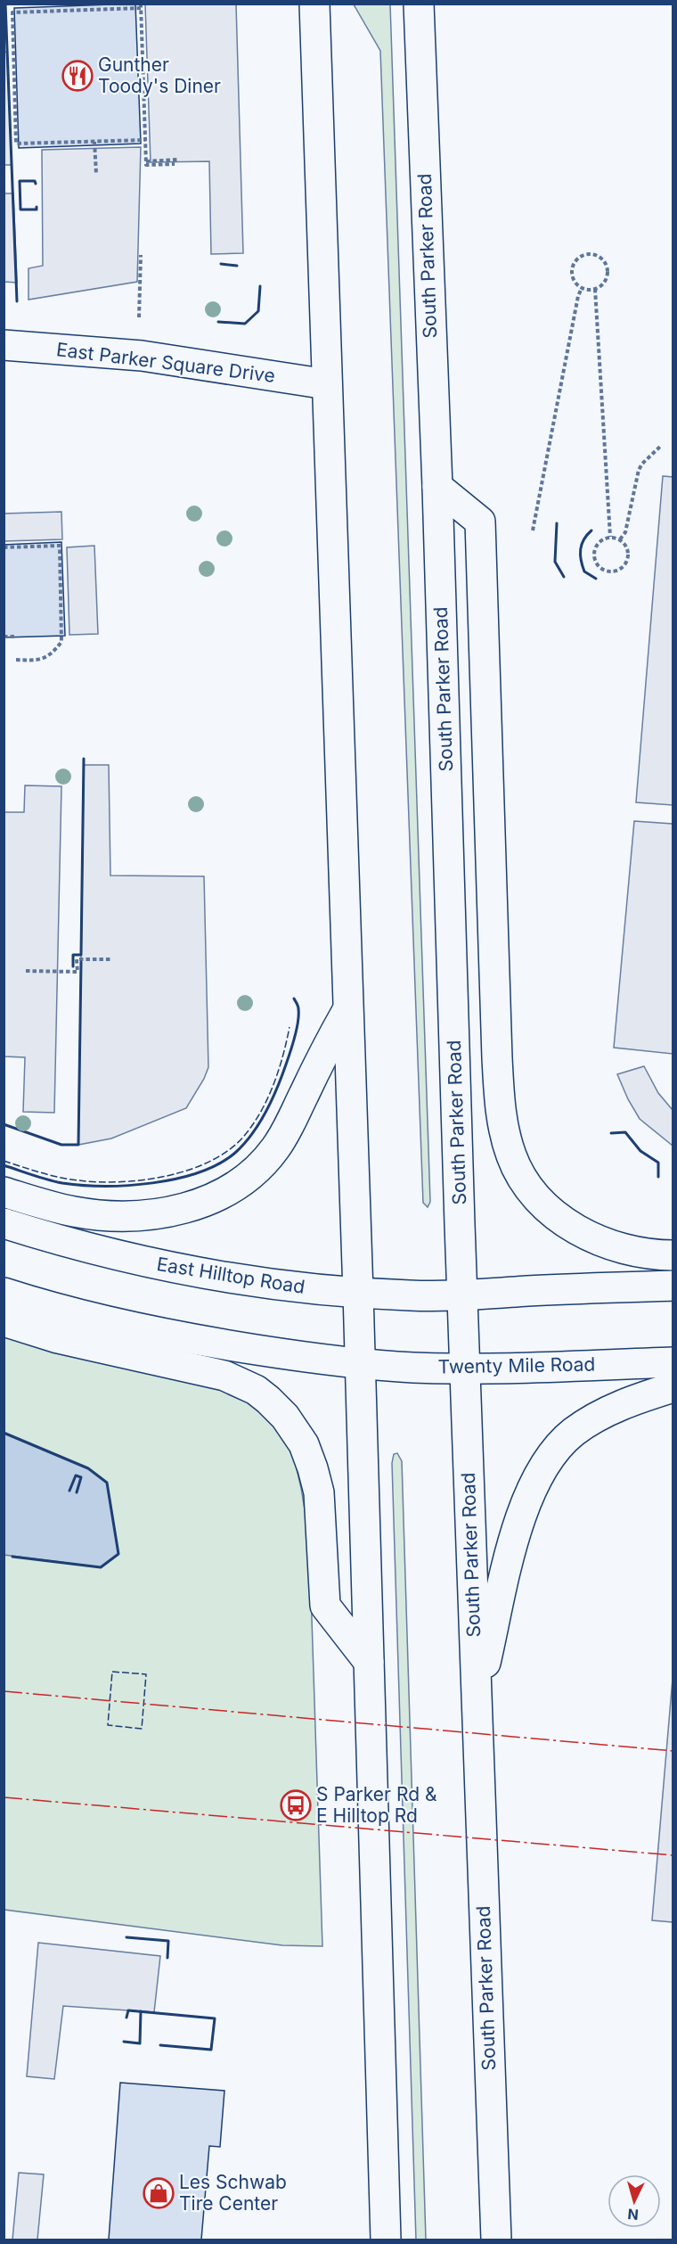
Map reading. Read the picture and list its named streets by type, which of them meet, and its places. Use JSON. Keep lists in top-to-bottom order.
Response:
{
  "streets": {
    "main road": [
      "South Parker Road",
      "East Parker Square Drive",
      "East Hilltop Road",
      "Twenty Mile Road"
    ]
  },
  "crossings": [
    ["South Parker Road", "East Hilltop Road"],
    ["South Parker Road", "Twenty Mile Road"]
  ],
  "places": {
    "restaurant": ["Gunther Toody's Diner"],
    "bus stop": ["S Parker Rd & E Hilltop Rd"],
    "shop": ["Les Schwab Tire Center"]
  },
  "north": "bottom"
}
